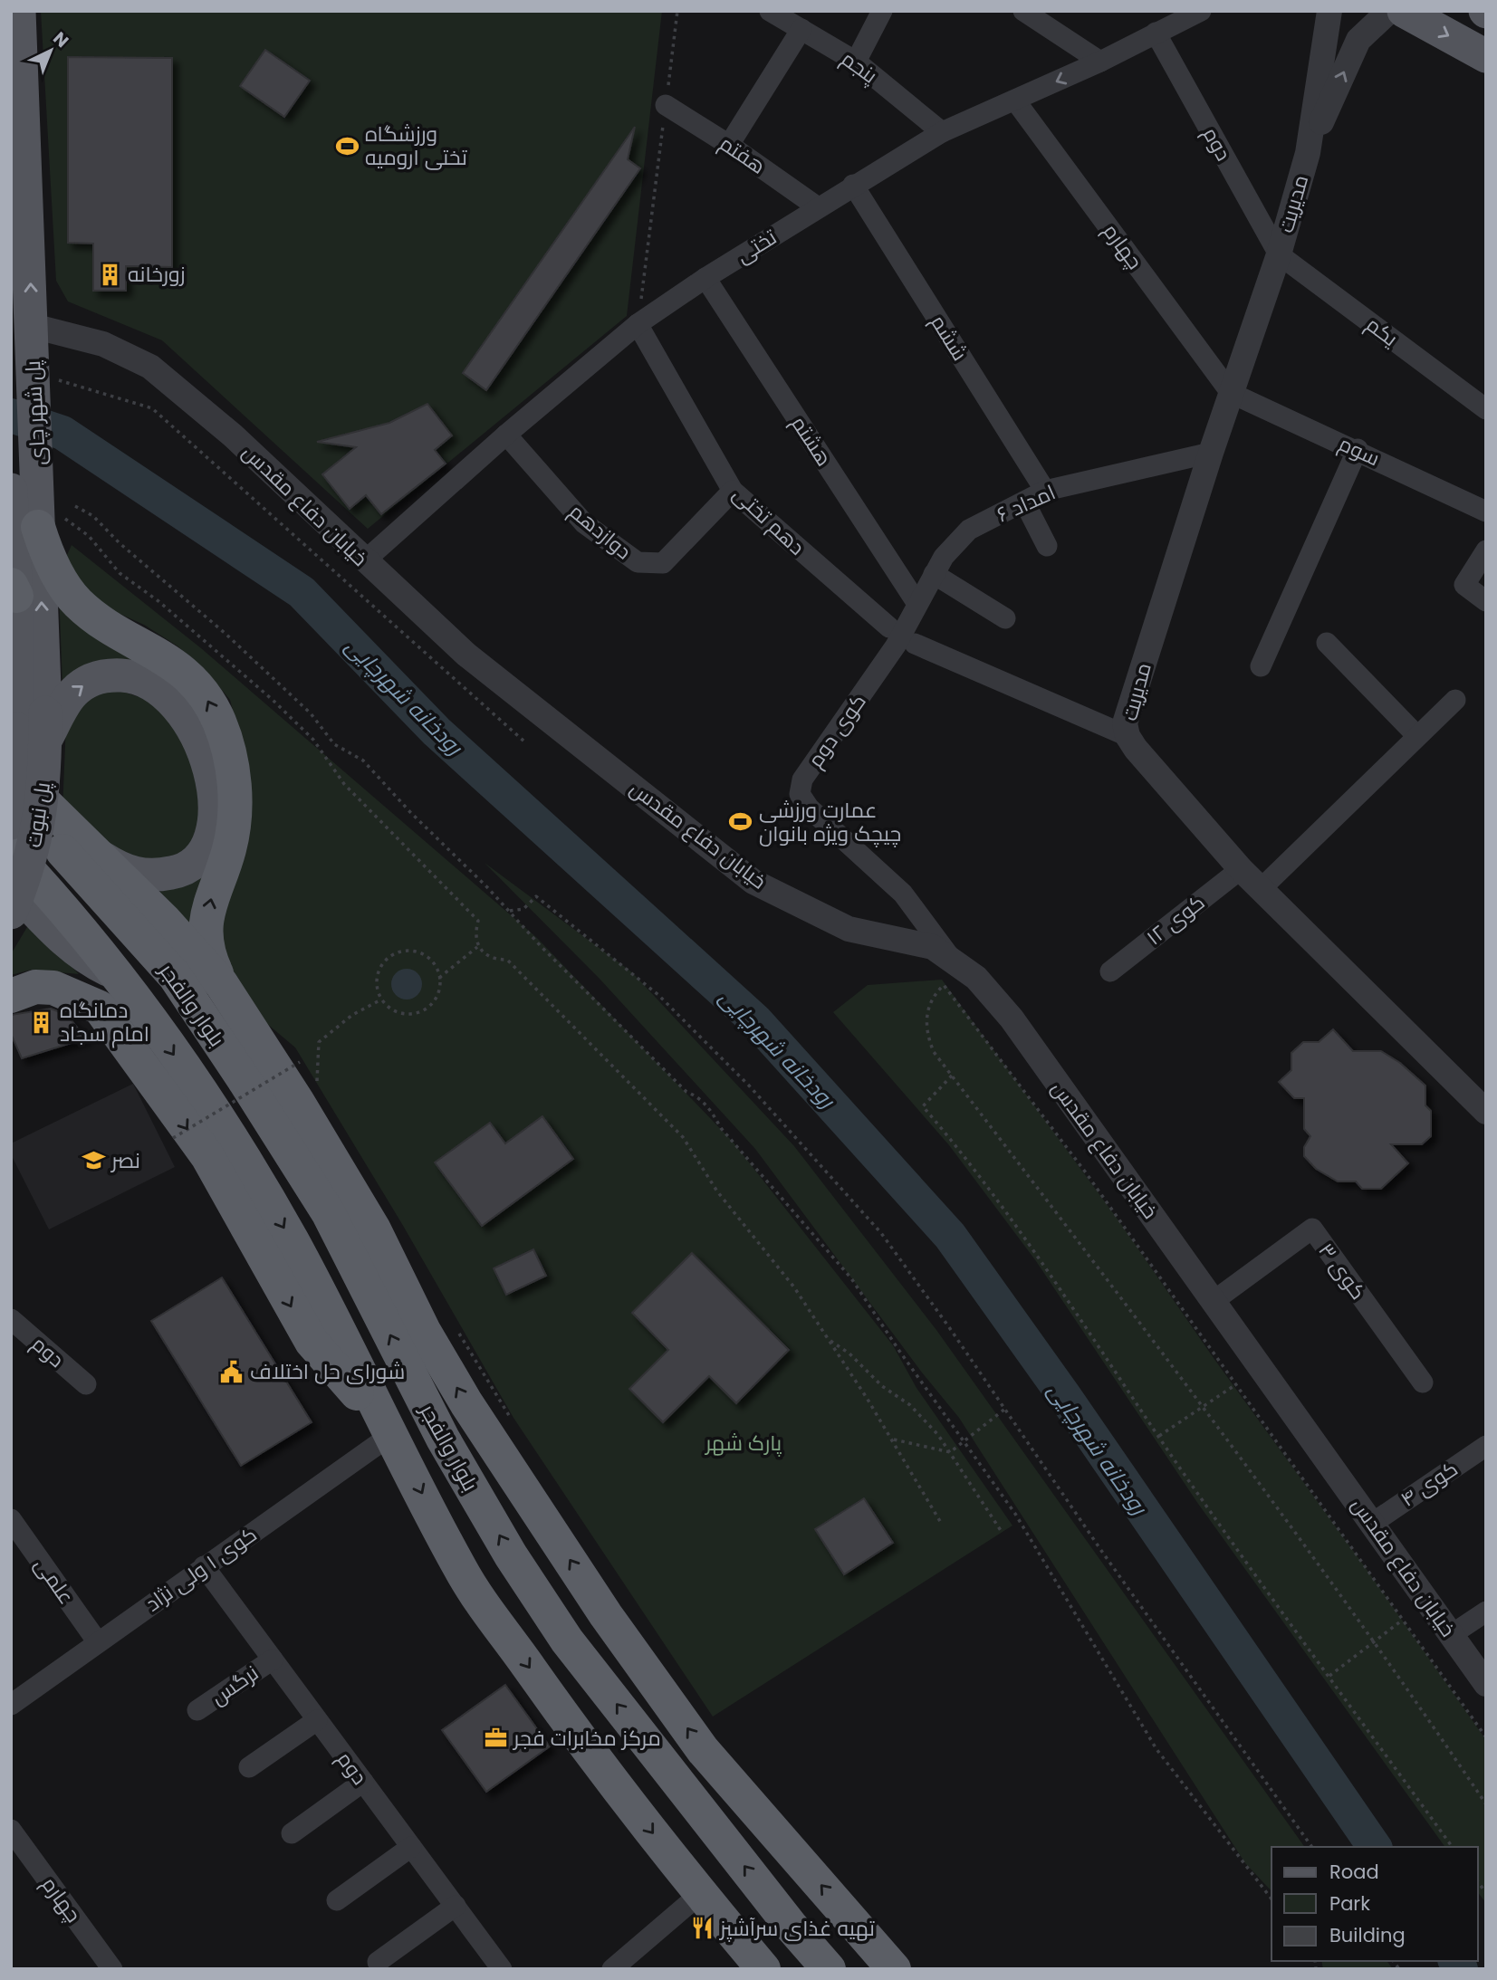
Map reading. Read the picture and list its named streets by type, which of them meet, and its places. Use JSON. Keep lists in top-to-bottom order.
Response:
{
  "streets": {
    "highway": ["بلوار والفجر"],
    "main road": ["پل شهر چای", "پل نبوت"],
    "street": [
      "پنجم",
      "دوم",
      "هفتم",
      "مدیریت",
      "تختی",
      "چهارم",
      "یکم",
      "ششم",
      "هشتم",
      "سوم",
      "امداد ۶",
      "خیابان دفاع مقدس",
      "دهم تختی",
      "دوازدهم",
      "کوی دوم",
      "کوی ۱۲",
      "کوی ۳",
      "کوی ۴",
      "کوی ۱ ولی نژاد",
      "علمی",
      "نرگس"
    ]
  },
  "crossings": [
    ["پنجم", "تختی"],
    ["دوم", "مدیریت"],
    ["دوم", "تختی"],
    ["دوم", "یکم"],
    ["دوم", "کوی ۱ ولی نژاد"],
    ["دوم", "نرگس"],
    ["هفتم", "تختی"],
    ["مدیریت", "چهارم"],
    ["مدیریت", "یکم"],
    ["مدیریت", "سوم"],
    ["مدیریت", "امداد ۶"],
    ["مدیریت", "دهم تختی"],
    ["مدیریت", "کوی ۱۲"],
    ["تختی", "چهارم"],
    ["تختی", "ششم"],
    ["تختی", "هشتم"],
    ["تختی", "خیابان دفاع مقدس"],
    ["تختی", "دهم تختی"],
    ["تختی", "دوازدهم"],
    ["چهارم", "سوم"],
    ["ششم", "امداد ۶"],
    ["پل شهر چای", "خیابان دفاع مقدس"],
    ["هشتم", "امداد ۶"],
    ["امداد ۶", "دهم تختی"],
    ["امداد ۶", "کوی دوم"],
    ["خیابان دفاع مقدس", "کوی دوم"],
    ["خیابان دفاع مقدس", "کوی ۳"],
    ["خیابان دفاع مقدس", "کوی ۴"],
    ["دهم تختی", "دوازدهم"],
    ["دهم تختی", "کوی دوم"],
    ["کوی ۱ ولی نژاد", "علمی"]
  ],
  "one_way": ["پل شهر چای"],
  "water": ["رودخانه شهرچایی"],
  "parks": ["پارک شهر"],
  "places": {
    "sports": ["ورزشگاه تختی ارومیه", "عمارت ورزشی چیچک ویژه بانوان"],
    "building": ["زورخانه", "دمانگاه امام سجاد"],
    "school or university": ["نصر"],
    "public building": ["شورای حل اختلاف"],
    "office": ["مرکز مخابرات فجر"],
    "restaurant": ["تهیه غذای سرآشپز"]
  },
  "legend": ["Road", "Park", "Building"],
  "north": "top right"
}
